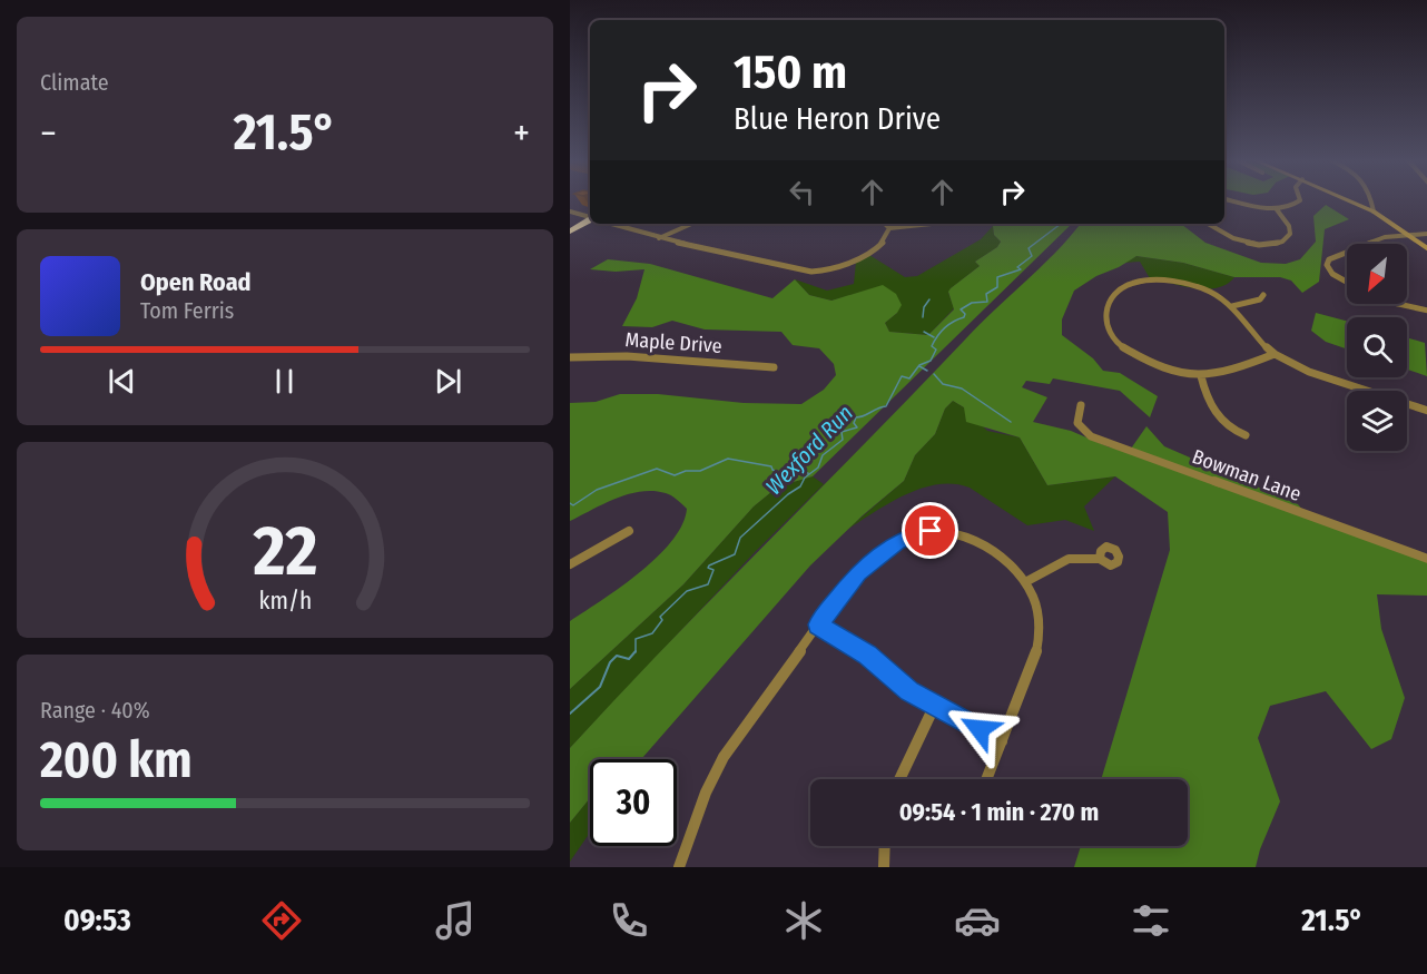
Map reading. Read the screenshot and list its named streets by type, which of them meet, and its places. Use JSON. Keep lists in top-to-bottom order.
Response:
{
  "streets": {
    "street": ["Maple Drive", "Bowman Lane"]
  },
  "water": ["Wexford Run"],
  "north": "bottom left",
  "page": {
    "tile": [
      "Climate",
      ["Range · 40%", "200 km"]
    ],
    "turn": ["150 m", "Blue Heron Drive"],
    "heat": ["−", "21.5°", "+"],
    "song": ["Open Road", "Tom Ferris"],
    "limit": "30",
    "trip": "09:54 · 1 min · 270 m",
    "tabs": ["09:53", "21.5°"],
    "gauge": ["22", "km/h"]
  }
}
